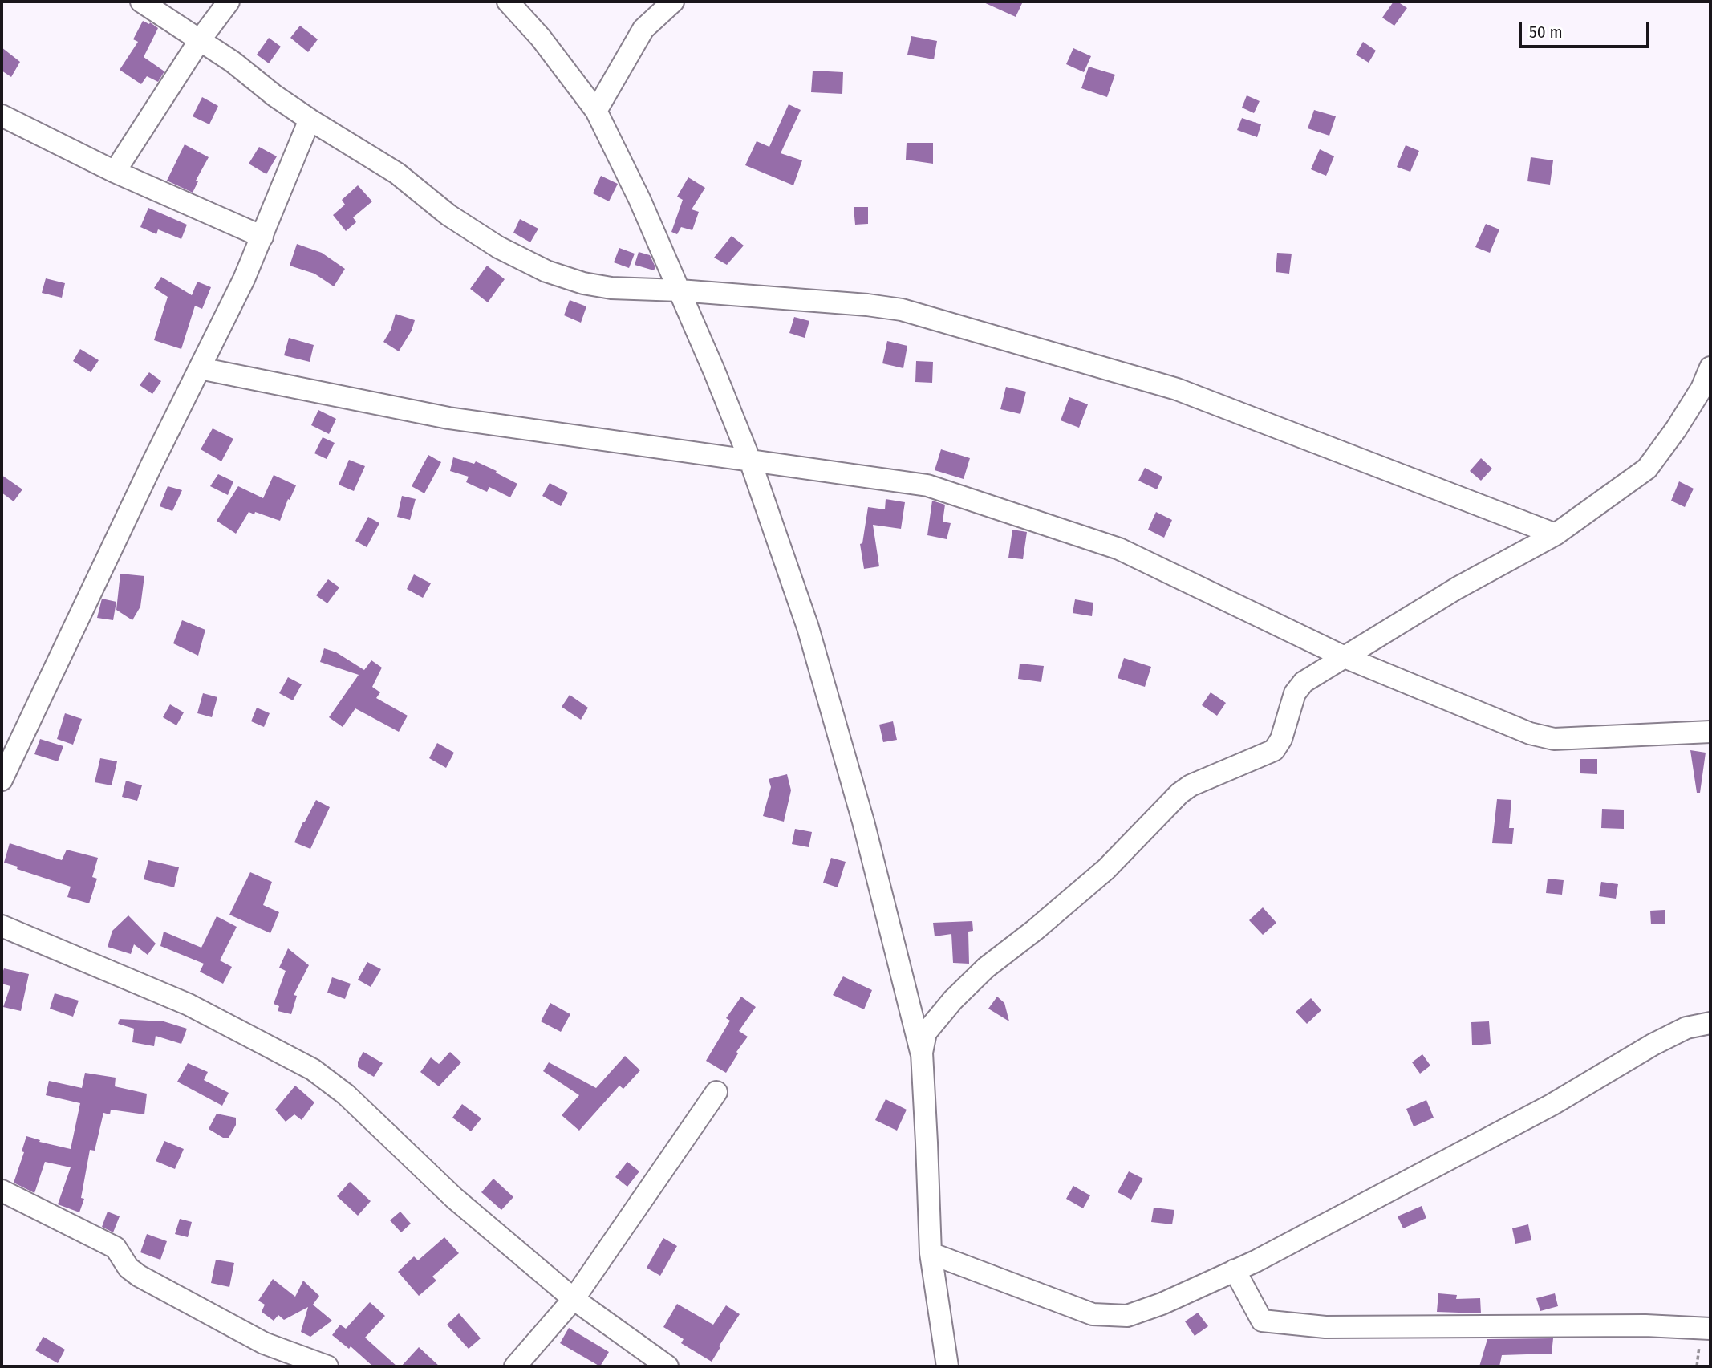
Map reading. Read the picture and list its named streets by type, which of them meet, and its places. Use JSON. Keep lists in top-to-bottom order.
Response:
{
  "scale_bar": "50 m"
}
